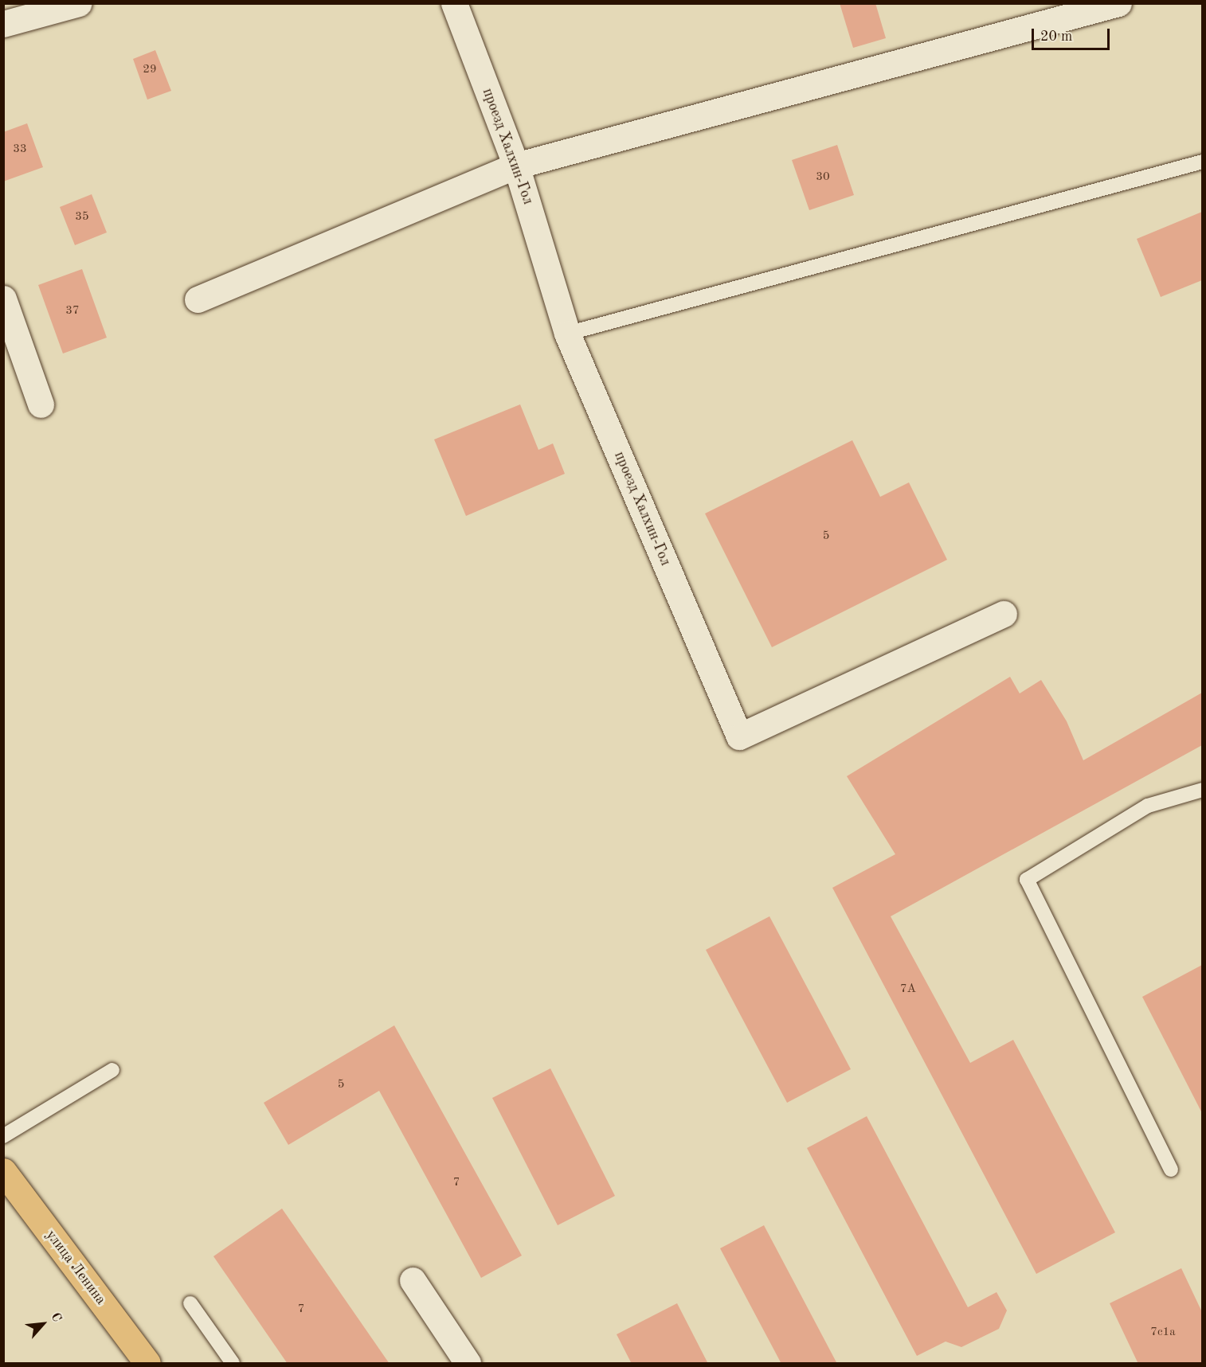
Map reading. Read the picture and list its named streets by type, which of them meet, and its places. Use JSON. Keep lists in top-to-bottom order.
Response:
{
  "streets": {
    "main road": ["улица Ленина"],
    "street": ["проезд Халхин-Гол"]
  },
  "house_numbers": [
    "29",
    "33",
    "30",
    "35",
    "37",
    "5",
    "7А",
    "5",
    "7",
    "7",
    "7с1а"
  ],
  "scale_bar": "20 m",
  "north": "top right"
}
